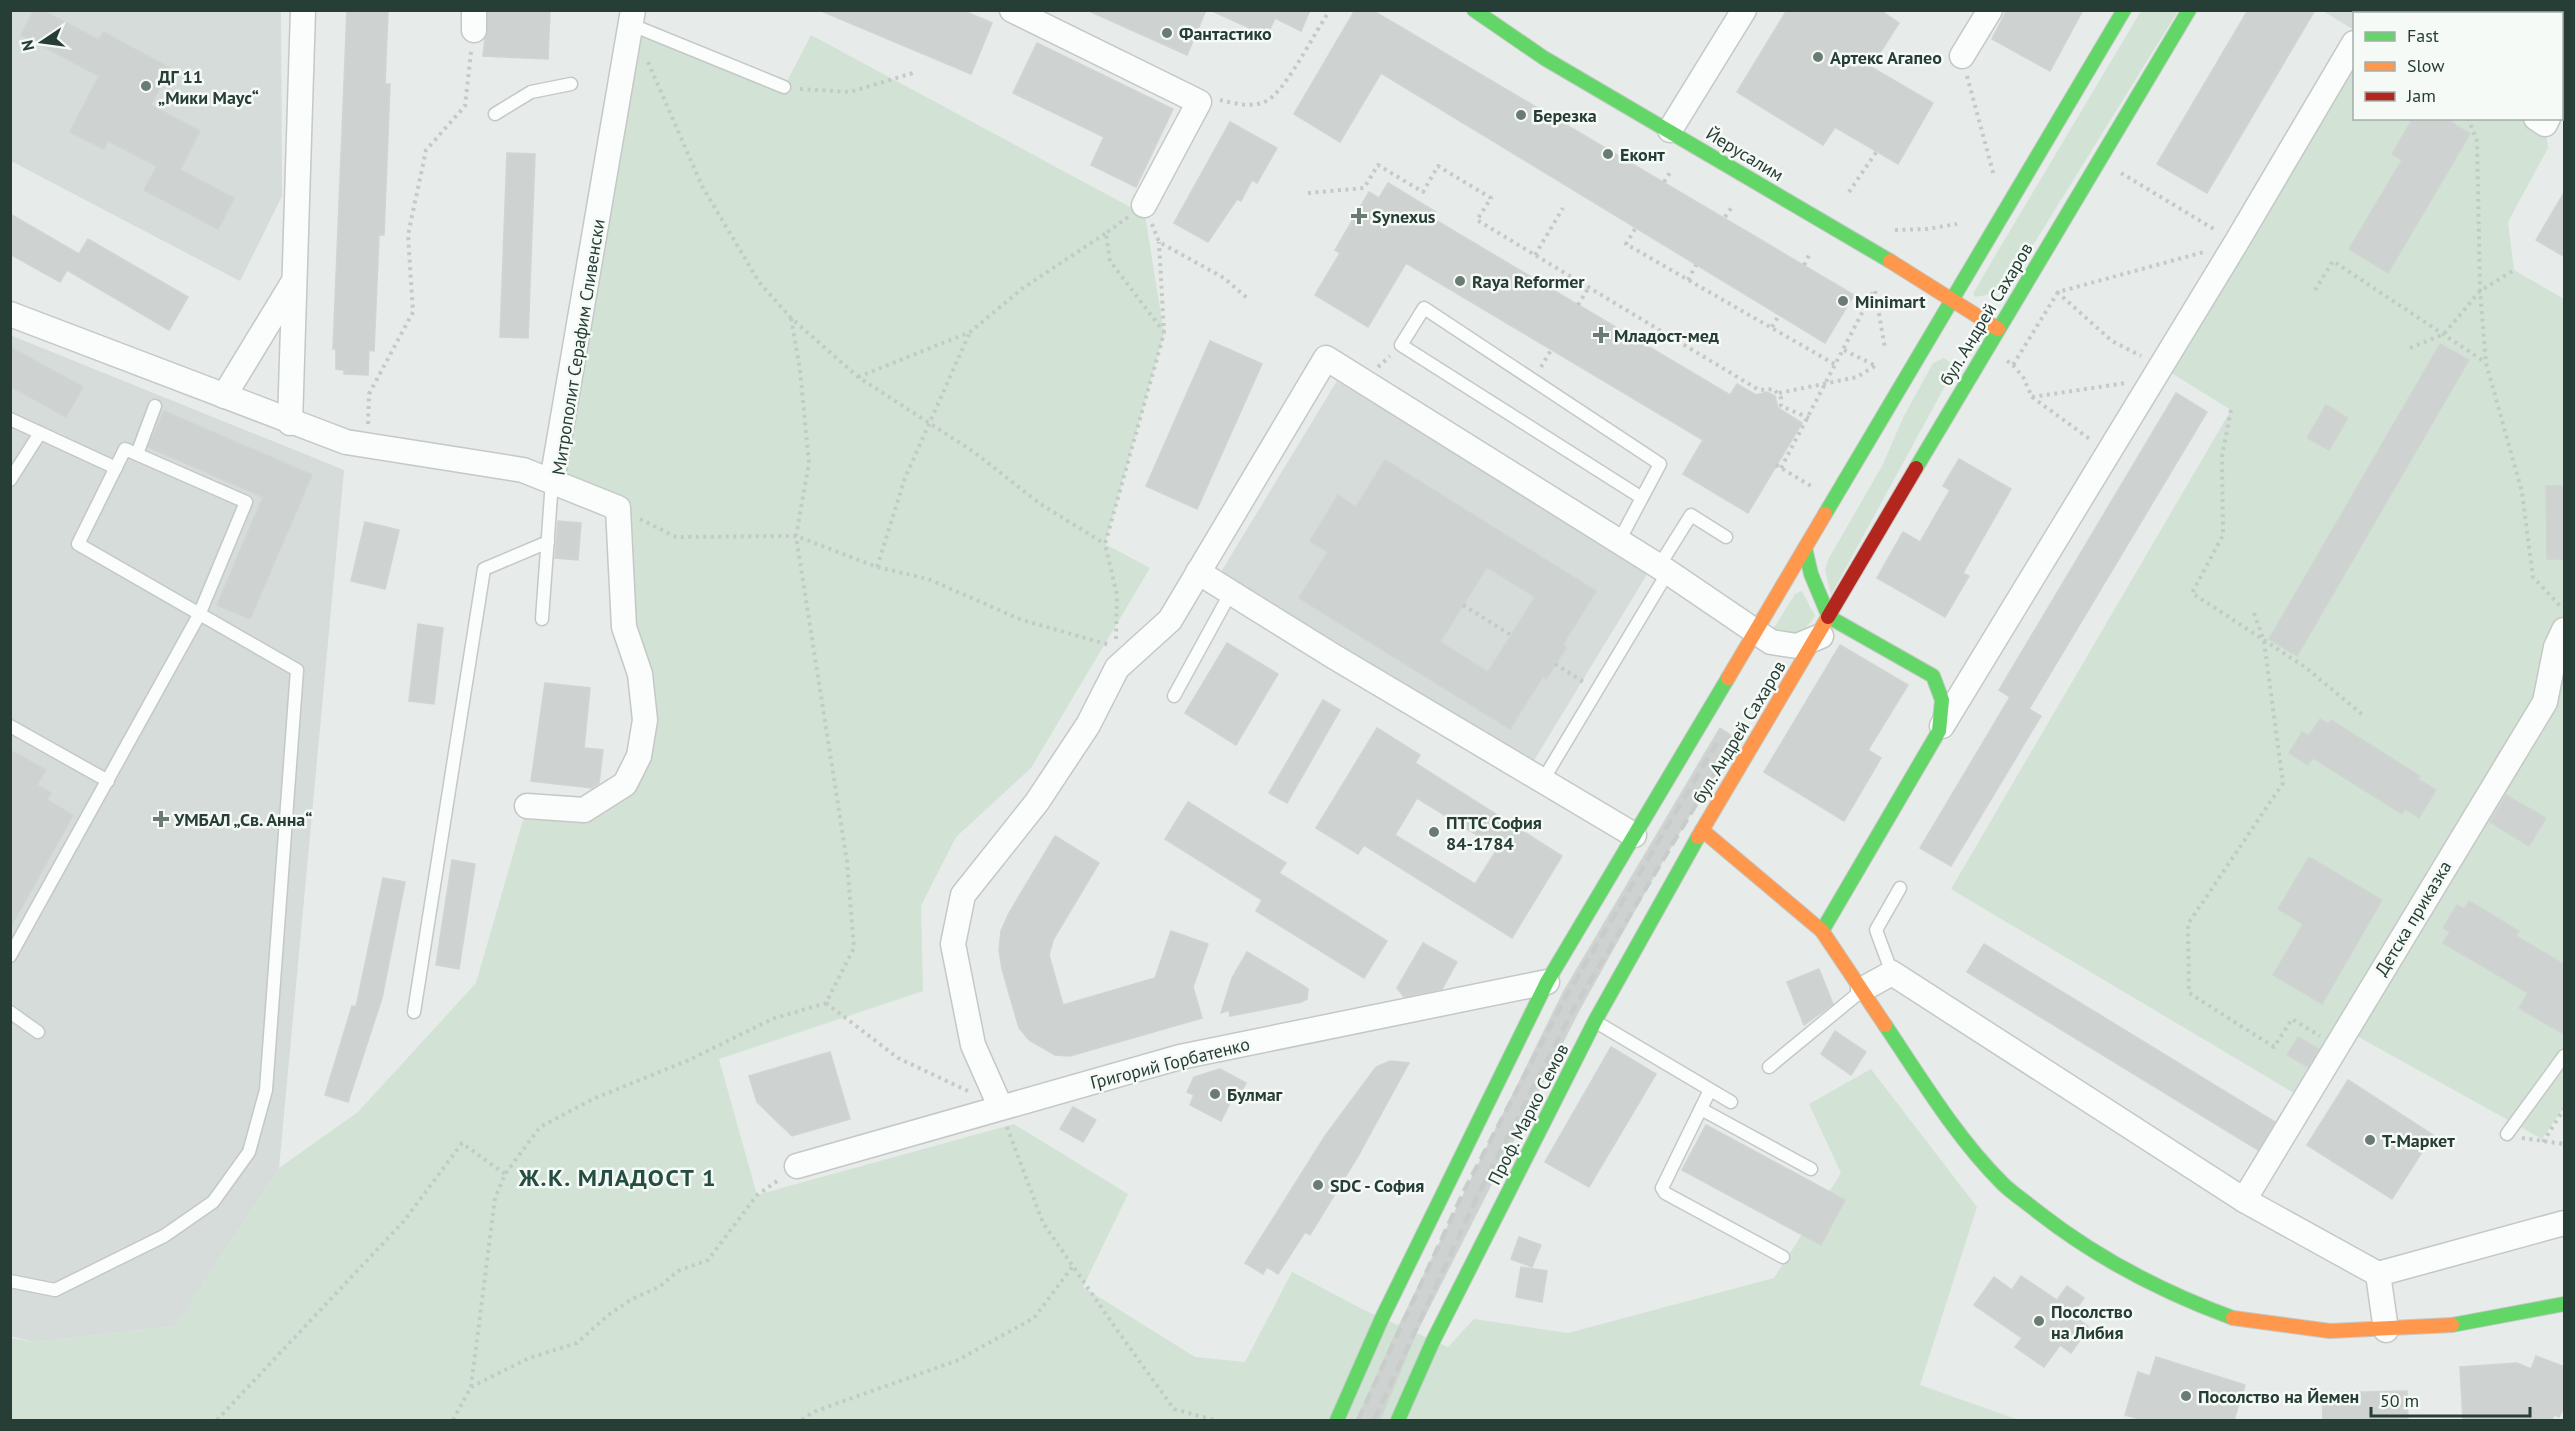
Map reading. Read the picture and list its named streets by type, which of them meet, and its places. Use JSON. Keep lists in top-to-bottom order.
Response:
{
  "streets": {
    "main road": ["Йерусалим", "бул. Андрей Сахаров", "Проф. Марко Семов"],
    "street": ["Митрополит Серафим Сливенски", "Детска приказка", "Григорий Горбатенко"]
  },
  "crossings": [
    ["Йерусалим", "бул. Андрей Сахаров"],
    ["бул. Андрей Сахаров", "Проф. Марко Семов"]
  ],
  "districts": ["Ж.К. МЛАДОСТ 1"],
  "places": {
    "other": [
      "Фантастико",
      "Артекс Агапео",
      "ДГ 11 „Мики Маус“",
      "Березка",
      "Еконт",
      "Raya Reformer",
      "Minimart",
      "ПТТС София 84-1784",
      "Булмаг",
      "Т-Маркет",
      "SDC - София",
      "Посолство на Либия",
      "Посолство на Йемен"
    ],
    "health": ["Synexus", "Младост-мед", "УМБАЛ „Св. Анна“"]
  },
  "legend": ["Fast", "Slow", "Jam"],
  "scale_bar": "50 m",
  "north": "left"
}
